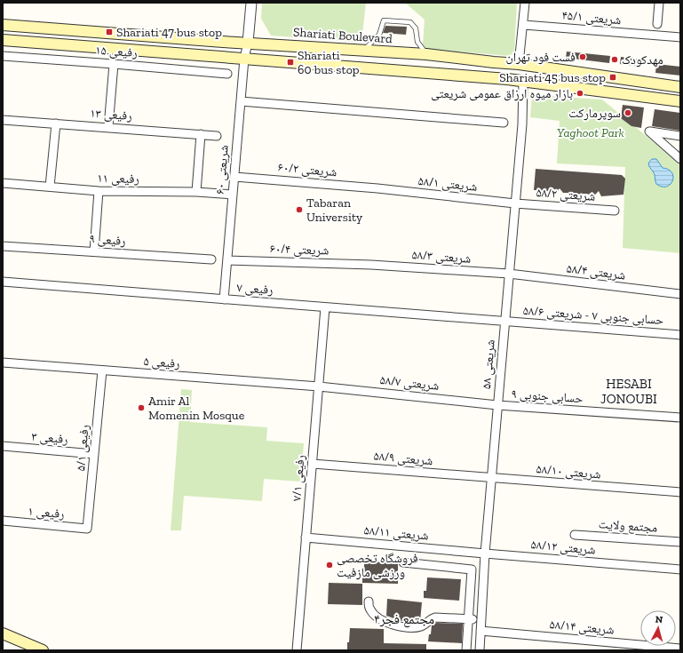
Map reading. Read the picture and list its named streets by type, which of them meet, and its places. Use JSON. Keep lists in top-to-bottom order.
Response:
{
  "streets": {
    "main road": ["Shariati Boulevard"],
    "street": [
      "شریعتی ۴۵/۱",
      "رفیعی ۱۵",
      "رفیعی ۱۳",
      "شریعتی ۶۰",
      "شریعتی ۶۰/۲",
      "رفیعی ۱۱",
      "شریعتی ۵۸/۱",
      "شریعتی ۵۸/۲",
      "رفیعی ۹",
      "شریعتی ۶۰/۴",
      "شریعتی ۵۸/۳",
      "شریعتی ۵۸/۴",
      "رفیعی ۷",
      "حسابی جنوبی ۷ - شریعتی ۵۸/۶",
      "رفیعی ۵",
      "شریعتی ۵۸",
      "شریعتی ۵۸/۷",
      "حسابی جنوبی ۹",
      "رفیعی ۳",
      "رفیعی ۵/۱",
      "شریعتی ۵۸/۹",
      "شریعتی ۵۸/۱۰",
      "رفیعی ۷/۱",
      "رفیعی ۱",
      "مجتمع ولایت",
      "شریعتی ۵۸/۱۱",
      "شریعتی ۵۸/۱۲",
      "شریعتی ۵۸/۱۴"
    ]
  },
  "crossings": [
    ["Shariati Boulevard", "شریعتی ۶۰"],
    ["شریعتی ۶۰", "شریعتی ۶۰/۲"],
    ["شریعتی ۶۰", "رفیعی ۱۱"],
    ["شریعتی ۶۰", "شریعتی ۶۰/۴"],
    ["شریعتی ۶۰", "رفیعی ۷"],
    ["شریعتی ۶۰/۲", "شریعتی ۵۸/۱"],
    ["شریعتی ۵۸/۱", "شریعتی ۵۸/۲"],
    ["شریعتی ۵۸/۱", "شریعتی ۵۸"],
    ["شریعتی ۵۸/۲", "شریعتی ۵۸"],
    ["شریعتی ۶۰/۴", "شریعتی ۵۸/۳"],
    ["شریعتی ۵۸/۳", "شریعتی ۵۸/۴"],
    ["شریعتی ۵۸/۳", "شریعتی ۵۸"],
    ["شریعتی ۵۸/۴", "شریعتی ۵۸"],
    ["رفیعی ۷", "حسابی جنوبی ۷ - شریعتی ۵۸/۶"],
    ["رفیعی ۷", "شریعتی ۵۸"],
    ["رفیعی ۷", "رفیعی ۷/۱"],
    ["حسابی جنوبی ۷ - شریعتی ۵۸/۶", "شریعتی ۵۸"],
    ["رفیعی ۵", "شریعتی ۵۸/۷"],
    ["رفیعی ۵", "رفیعی ۵/۱"],
    ["رفیعی ۵", "رفیعی ۷/۱"],
    ["شریعتی ۵۸", "شریعتی ۵۸/۷"],
    ["شریعتی ۵۸", "حسابی جنوبی ۹"],
    ["شریعتی ۵۸", "شریعتی ۵۸/۹"],
    ["شریعتی ۵۸", "شریعتی ۵۸/۱۰"],
    ["شریعتی ۵۸", "شریعتی ۵۸/۱۱"],
    ["شریعتی ۵۸", "شریعتی ۵۸/۱۲"],
    ["شریعتی ۵۸", "شریعتی ۵۸/۱۴"],
    ["شریعتی ۵۸/۷", "حسابی جنوبی ۹"],
    ["شریعتی ۵۸/۷", "رفیعی ۷/۱"],
    ["رفیعی ۳", "رفیعی ۵/۱"],
    ["رفیعی ۵/۱", "رفیعی ۱"],
    ["شریعتی ۵۸/۹", "شریعتی ۵۸/۱۰"],
    ["شریعتی ۵۸/۹", "رفیعی ۷/۱"],
    ["رفیعی ۷/۱", "شریعتی ۵۸/۱۱"],
    ["شریعتی ۵۸/۱۱", "شریعتی ۵۸/۱۲"]
  ],
  "districts": ["HESABI JONOUBI", "مجتمع فجر۴"],
  "parks": ["Yaghoot Park"],
  "places": {
    "transit": ["Shariati 47 bus stop", "Shariati 60 bus stop", "Shariati 45 bus stop"],
    "other": [
      "فست فود تهران",
      "مهدکودک",
      "بازار میوه ارزاق عمومی شریعتی",
      "سوپرمارکت",
      "Tabaran University",
      "Amir Al Momenin Mosque",
      "فروشگاه تخصصی ورزشی مازفیت"
    ]
  },
  "north": "top"
}
